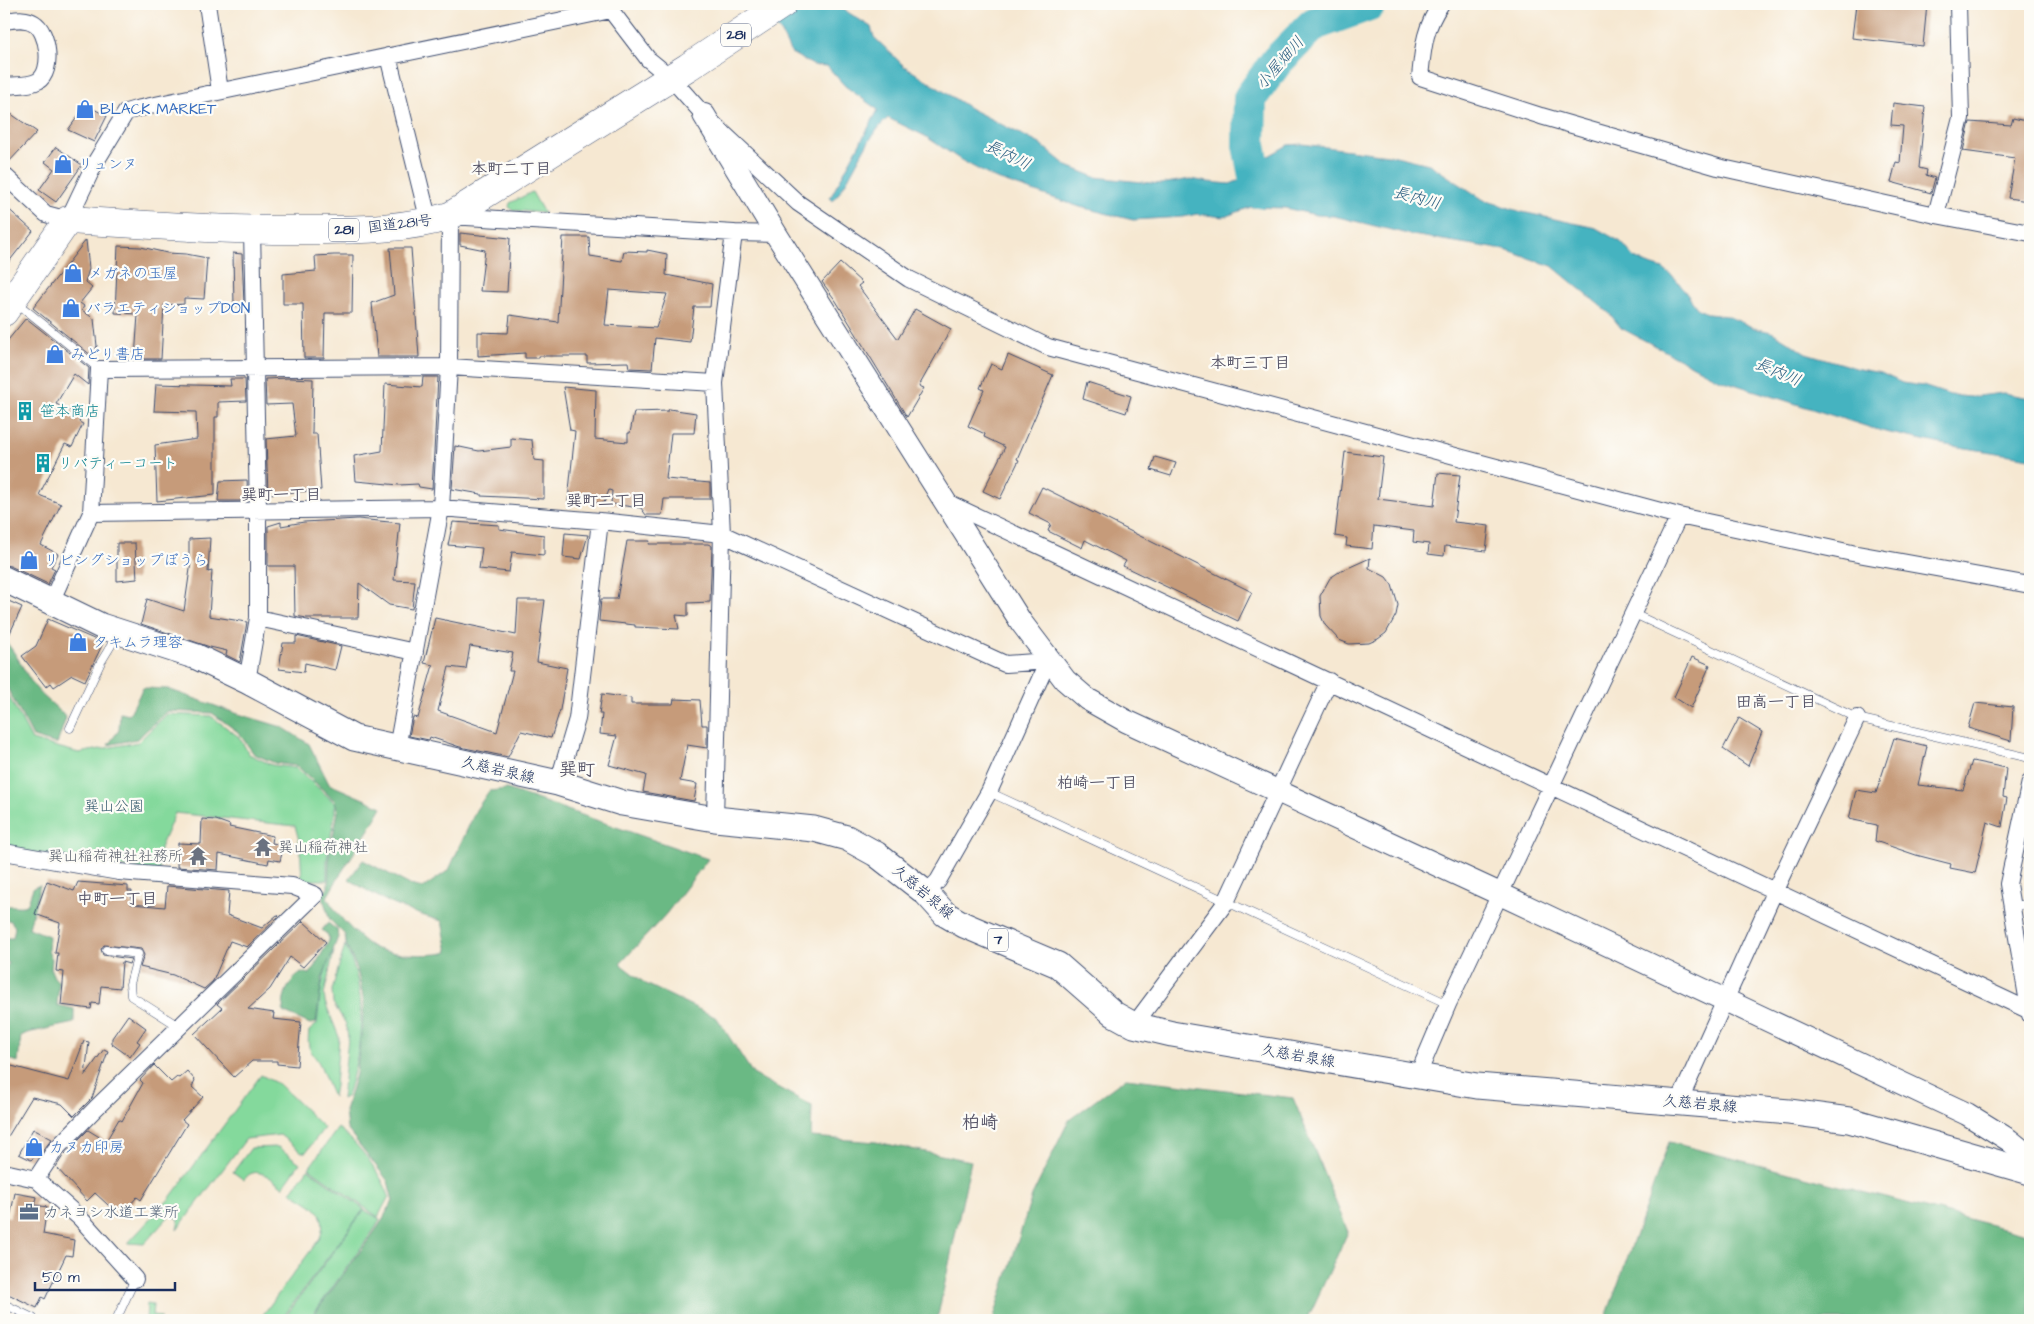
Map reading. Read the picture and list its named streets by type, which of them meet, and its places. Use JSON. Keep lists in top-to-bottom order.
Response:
{
  "streets": {
    "highway": ["281", "国道281号"],
    "main road": ["久慈岩泉線", "7"]
  },
  "districts": [
    "本町二丁目",
    "本町三丁目",
    "巽町一丁目",
    "巽町二丁目",
    "田高一丁目",
    "巽町",
    "柏崎一丁目",
    "中町一丁目",
    "柏崎"
  ],
  "water": ["小屋畑川", "長内川"],
  "parks": ["巽山公園"],
  "places": {
    "shop": [
      "BLACK MARKET",
      "リュンヌ",
      "メガネの玉屋",
      "バラエティショップDON",
      "みどり書店",
      "リビングショップぼうら",
      "タキムラ理容",
      "カヌカ印房"
    ],
    "building": ["笹本商店", "リバティーコート"],
    "temple": ["巽山稲荷神社", "巽山稲荷神社社務所"],
    "office": ["カネヨシ水道工業所"]
  },
  "scale_bar": "50 m"
}
